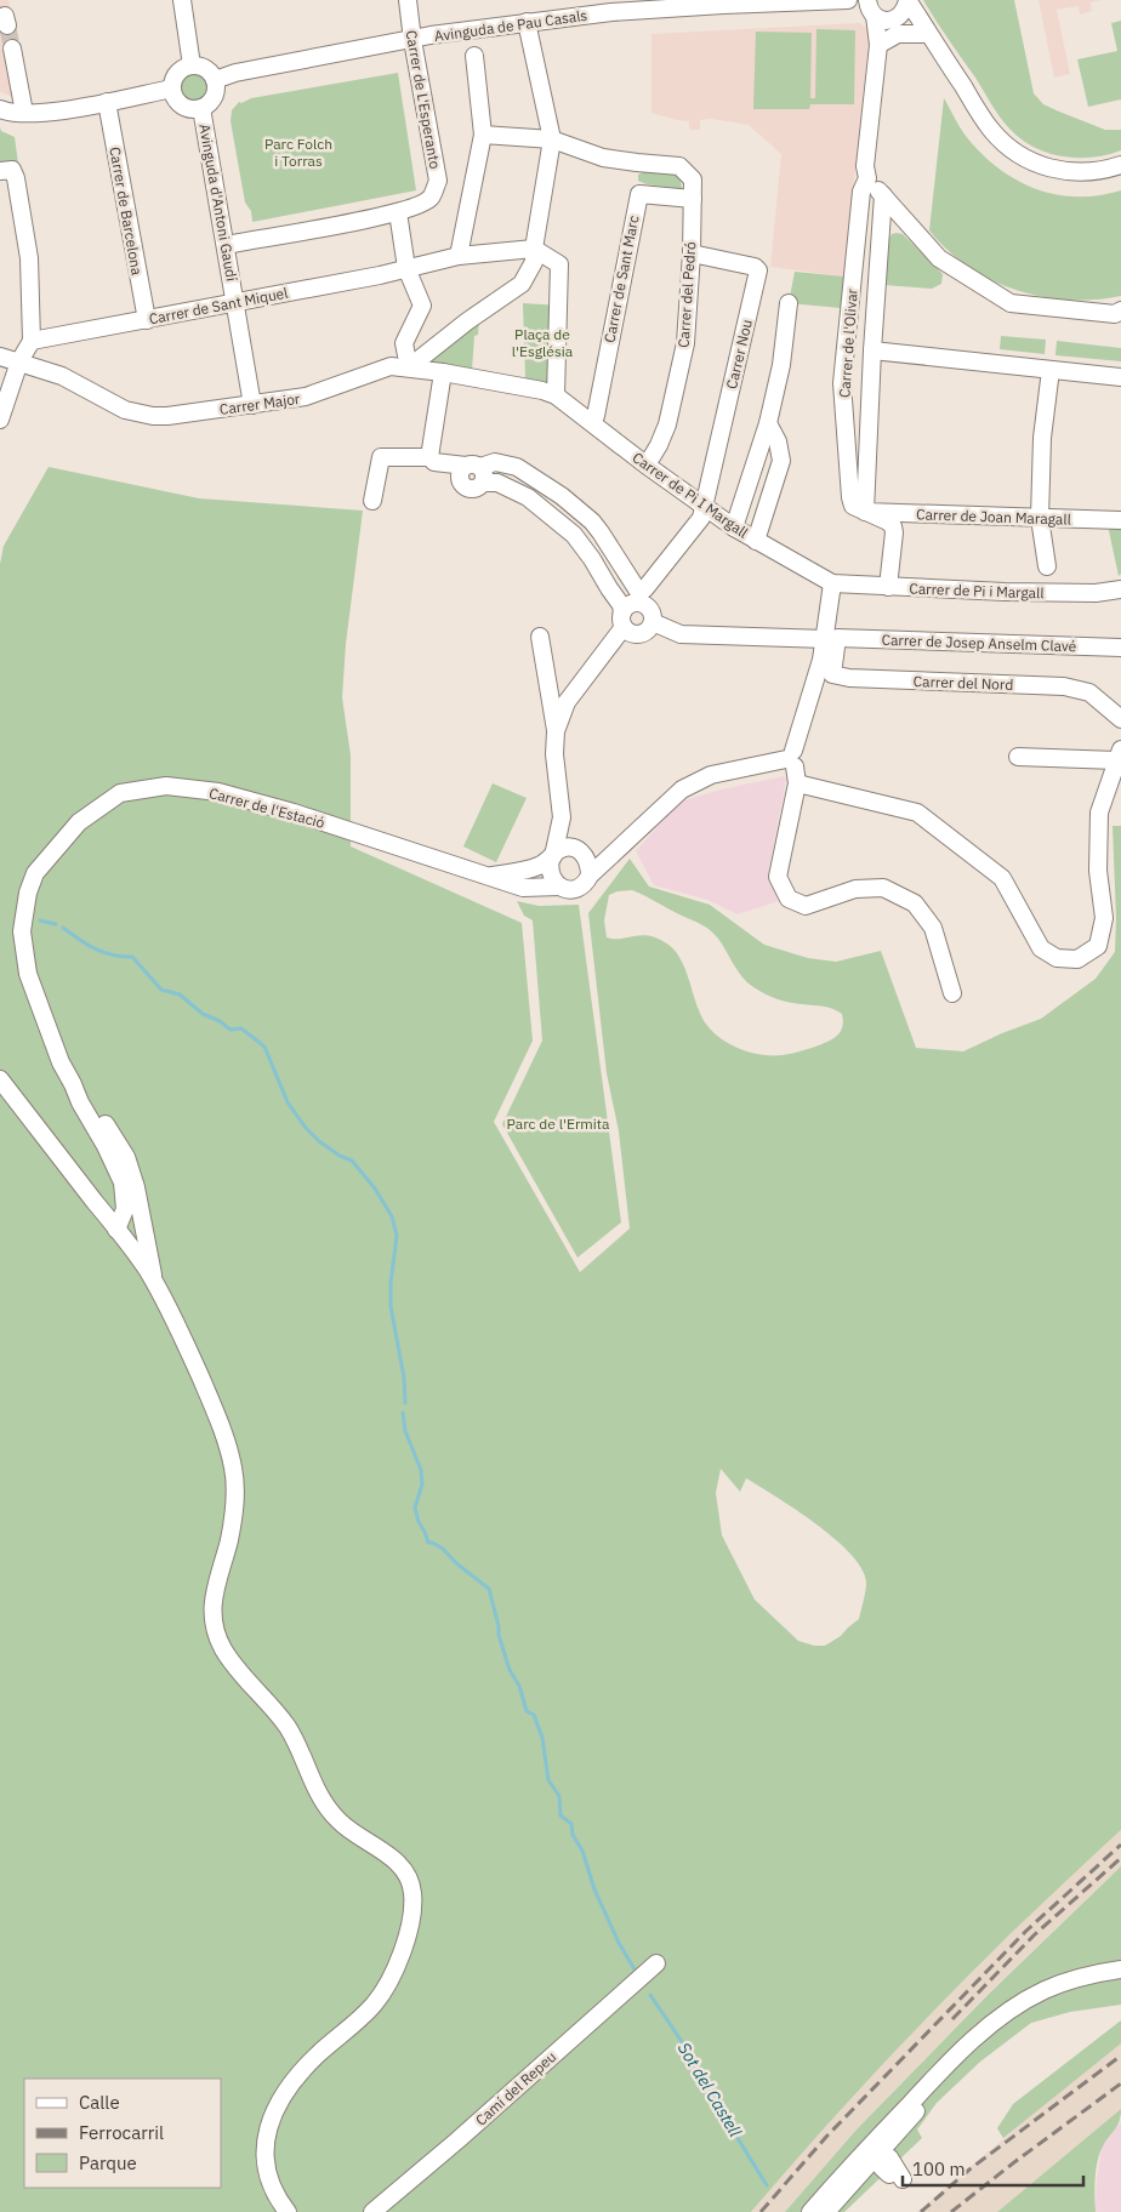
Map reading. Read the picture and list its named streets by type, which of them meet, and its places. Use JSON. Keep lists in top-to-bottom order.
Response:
{
  "streets": {
    "street": [
      "Avinguda de Pau Casals",
      "Carrer de L'Esperanto",
      "Avinguda d'Antoni Gaudí",
      "Carrer de Barcelona",
      "Carrer de Sant Marc",
      "Carrer del Pedró",
      "Carrer de Sant Miquel",
      "Carrer de l'Olivar",
      "Carrer Nou",
      "Carrer Major",
      "Carrer de Pi I Margall",
      "Carrer de Joan Maragall",
      "Carrer de Pi i Margall",
      "Carrer de Josep Anselm Clavé",
      "Carrer del Nord",
      "Carrer de l'Estació",
      "Camí del Repeu"
    ]
  },
  "crossings": [
    ["Avinguda de Pau Casals", "Carrer de L'Esperanto"],
    ["Avinguda de Pau Casals", "Avinguda d'Antoni Gaudí"],
    ["Avinguda de Pau Casals", "Carrer de l'Olivar"],
    ["Avinguda d'Antoni Gaudí", "Carrer de Sant Miquel"],
    ["Avinguda d'Antoni Gaudí", "Carrer Major"],
    ["Carrer de Barcelona", "Carrer de Sant Miquel"],
    ["Carrer de Sant Marc", "Carrer del Pedró"],
    ["Carrer del Pedró", "Carrer Nou"],
    ["Carrer de l'Olivar", "Carrer de Joan Maragall"],
    ["Carrer de l'Olivar", "Carrer de Pi i Margall"],
    ["Carrer Nou", "Carrer de Pi I Margall"],
    ["Carrer Major", "Carrer de Pi I Margall"],
    ["Carrer de Pi I Margall", "Carrer de Pi i Margall"],
    ["Carrer de Josep Anselm Clavé", "Carrer del Nord"]
  ],
  "water": ["Sot del Castell"],
  "parks": ["Parc Folch i Torras", "Plaça de l'Església", "Parc de l'Ermita"],
  "legend": ["Calle", "Ferrocarril", "Parque"],
  "scale_bar": "100 m"
}
